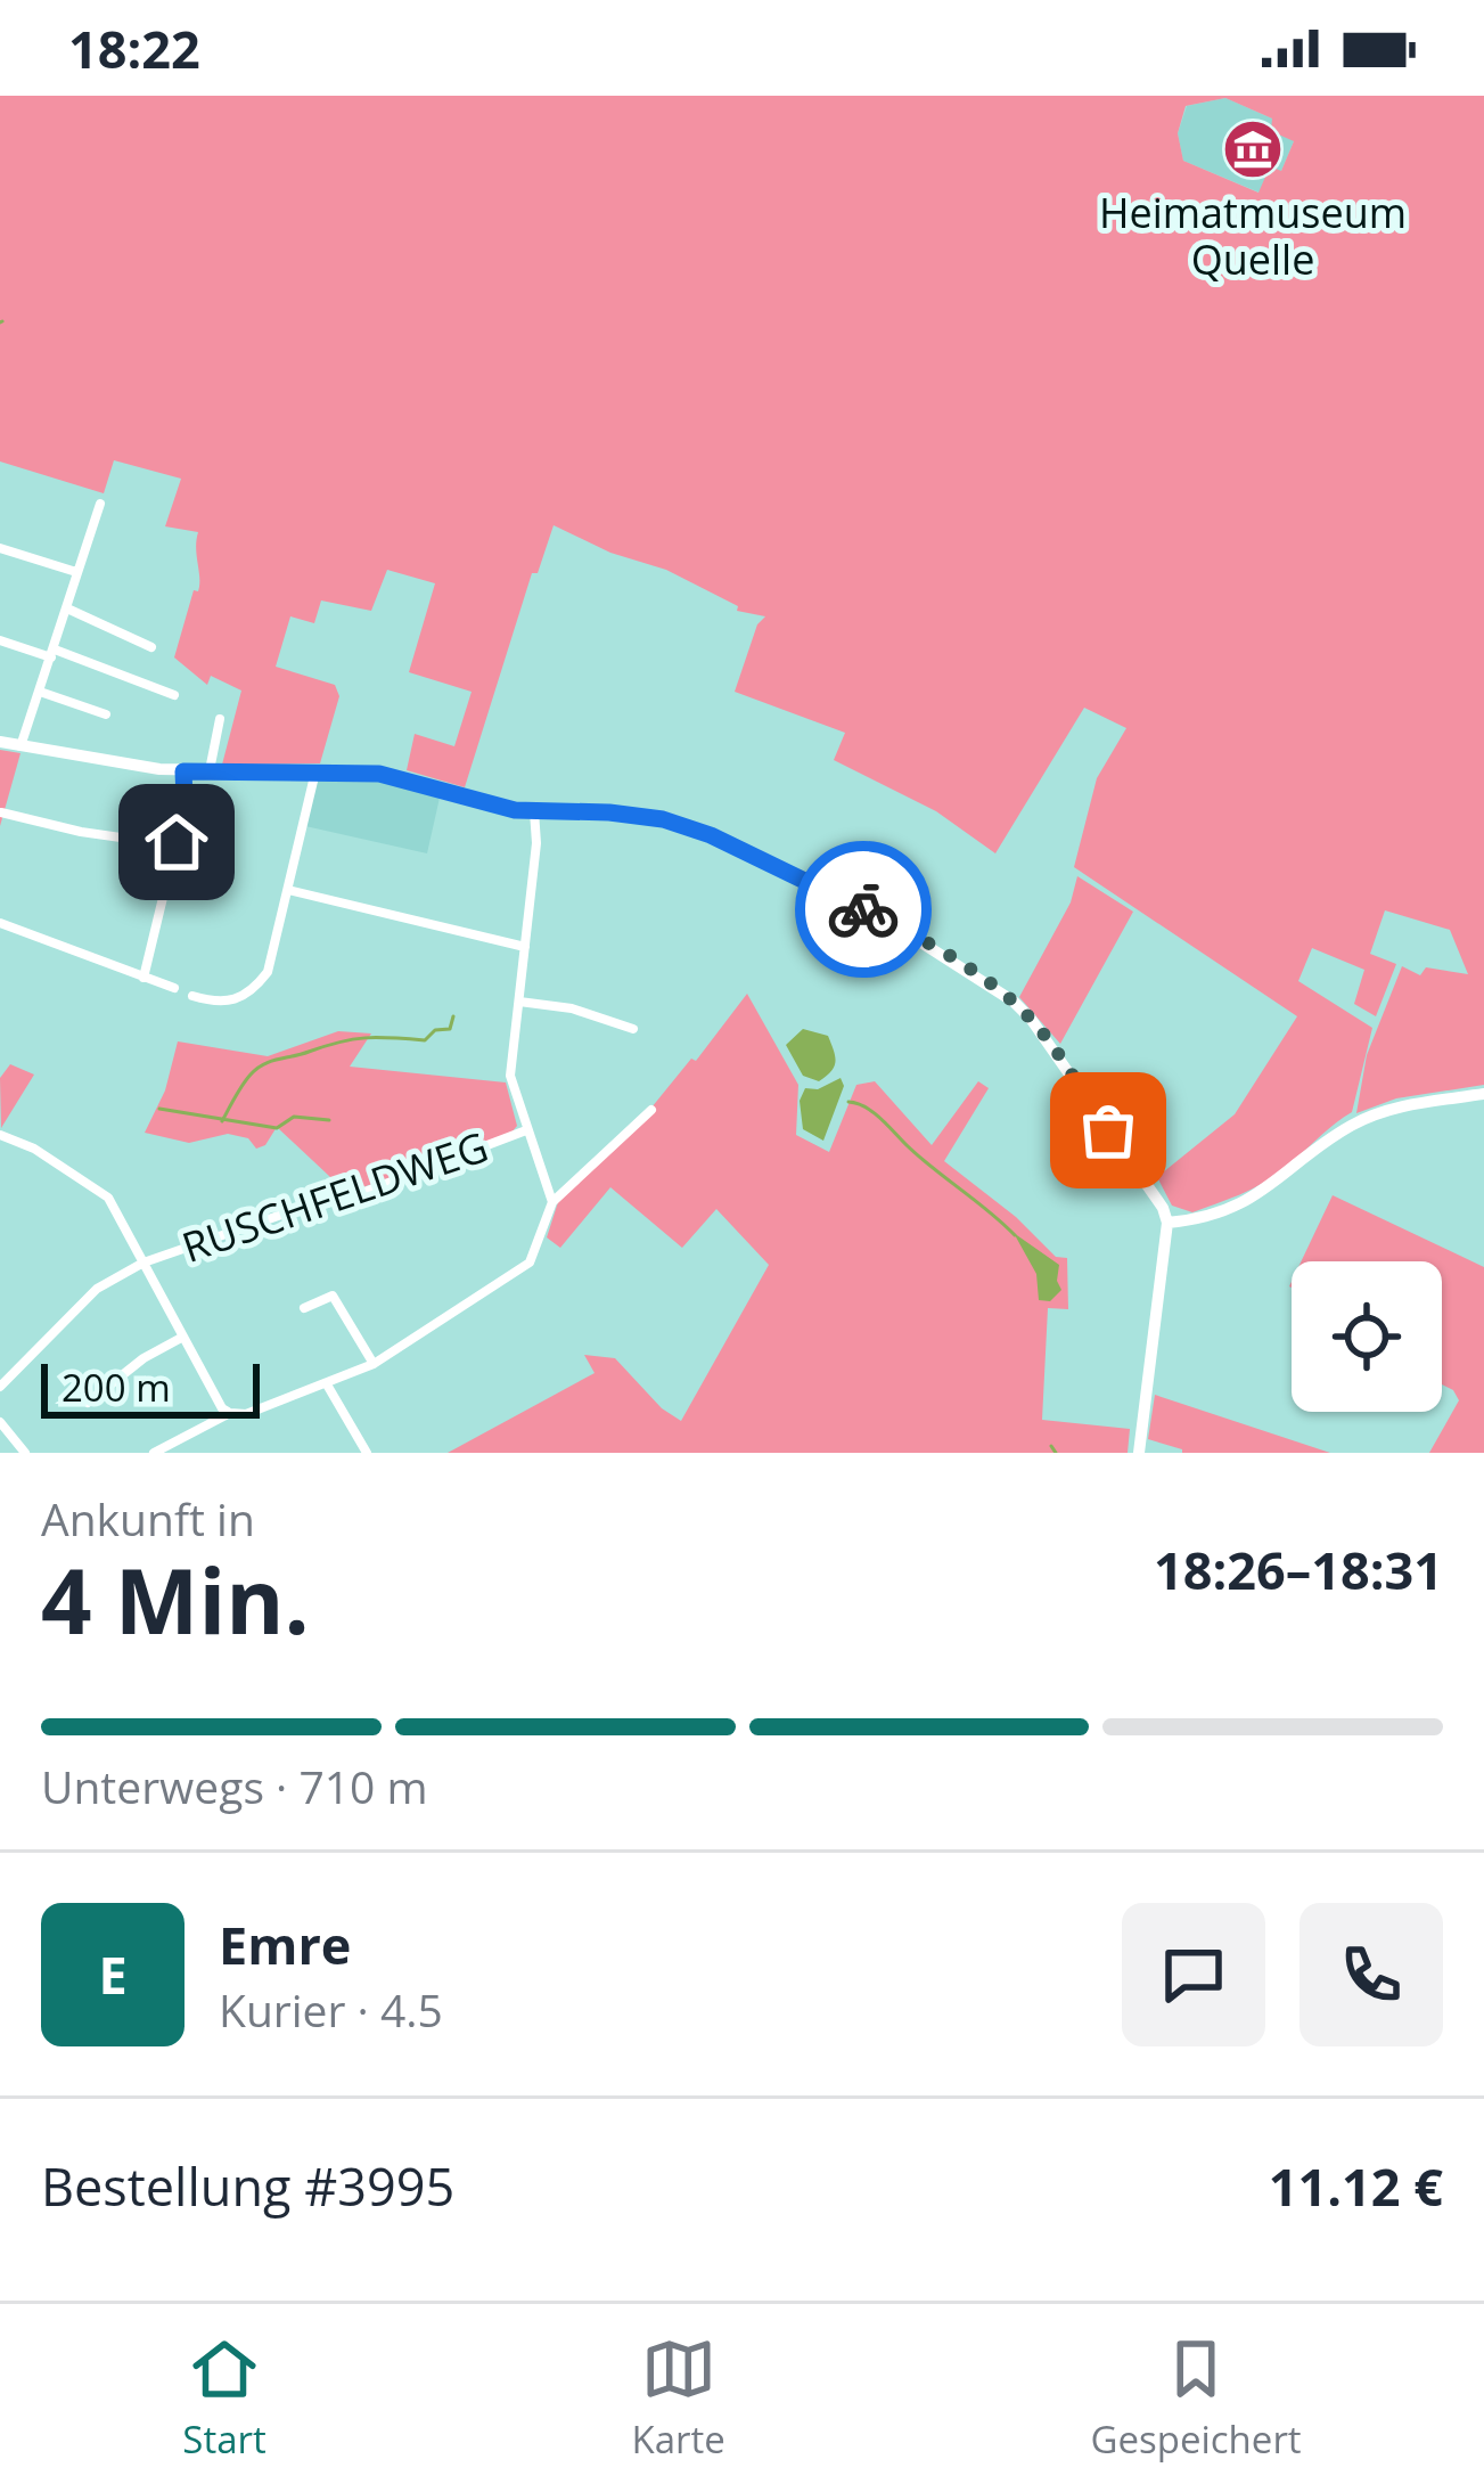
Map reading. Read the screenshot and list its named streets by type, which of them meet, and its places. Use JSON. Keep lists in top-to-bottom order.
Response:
{
  "streets": {
    "street": ["RUSCHFELDWEG"]
  },
  "places": {
    "museum": ["Heimatmuseum Quelle"]
  },
  "scale_bar": "200 m",
  "page": {
    "status": "18:22",
    "scale": "200 m",
    "heading": ["4 Min.", "Ankunft in", "18:26–18:31"],
    "panel": [
      "Emre",
      "Kurier · 4.5",
      "Bestellung #3995",
      "11.12 €"
    ],
    "bar": "Unterwegs · 710 m",
    "round": "E",
    "tabs": ["Start", "Karte", "Gespeichert"]
  }
}
